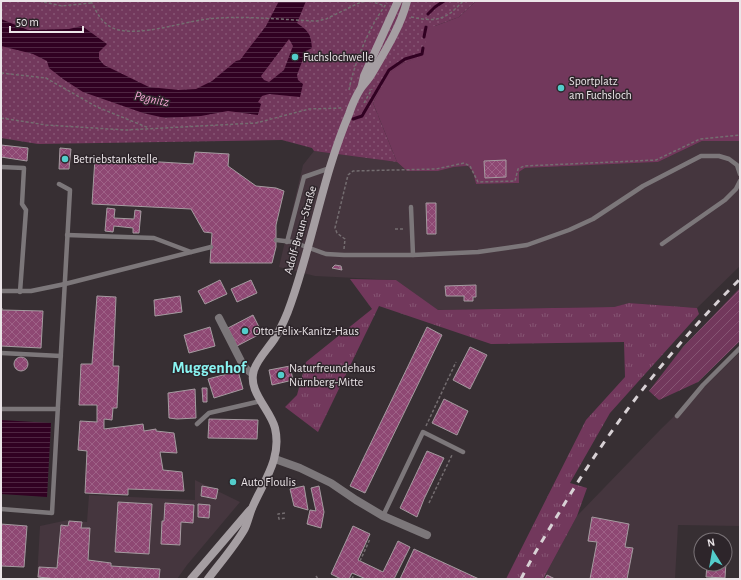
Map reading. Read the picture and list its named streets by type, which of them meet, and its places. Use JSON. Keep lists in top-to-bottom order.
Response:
{
  "streets": {
    "main road": ["Adolf-Braun-Straße"]
  },
  "districts": ["Muggenhof"],
  "water": ["Pegnitz"],
  "places": [
    "Fuchslochwelle",
    "Sportplatz am Fuchsloch",
    "Betriebstankstelle",
    "Otto-Felix-Kanitz-Haus",
    "Naturfreundehaus Nürnberg-Mitte",
    "Auto Floulis"
  ],
  "scale_bar": "50 m",
  "north": "top"
}
